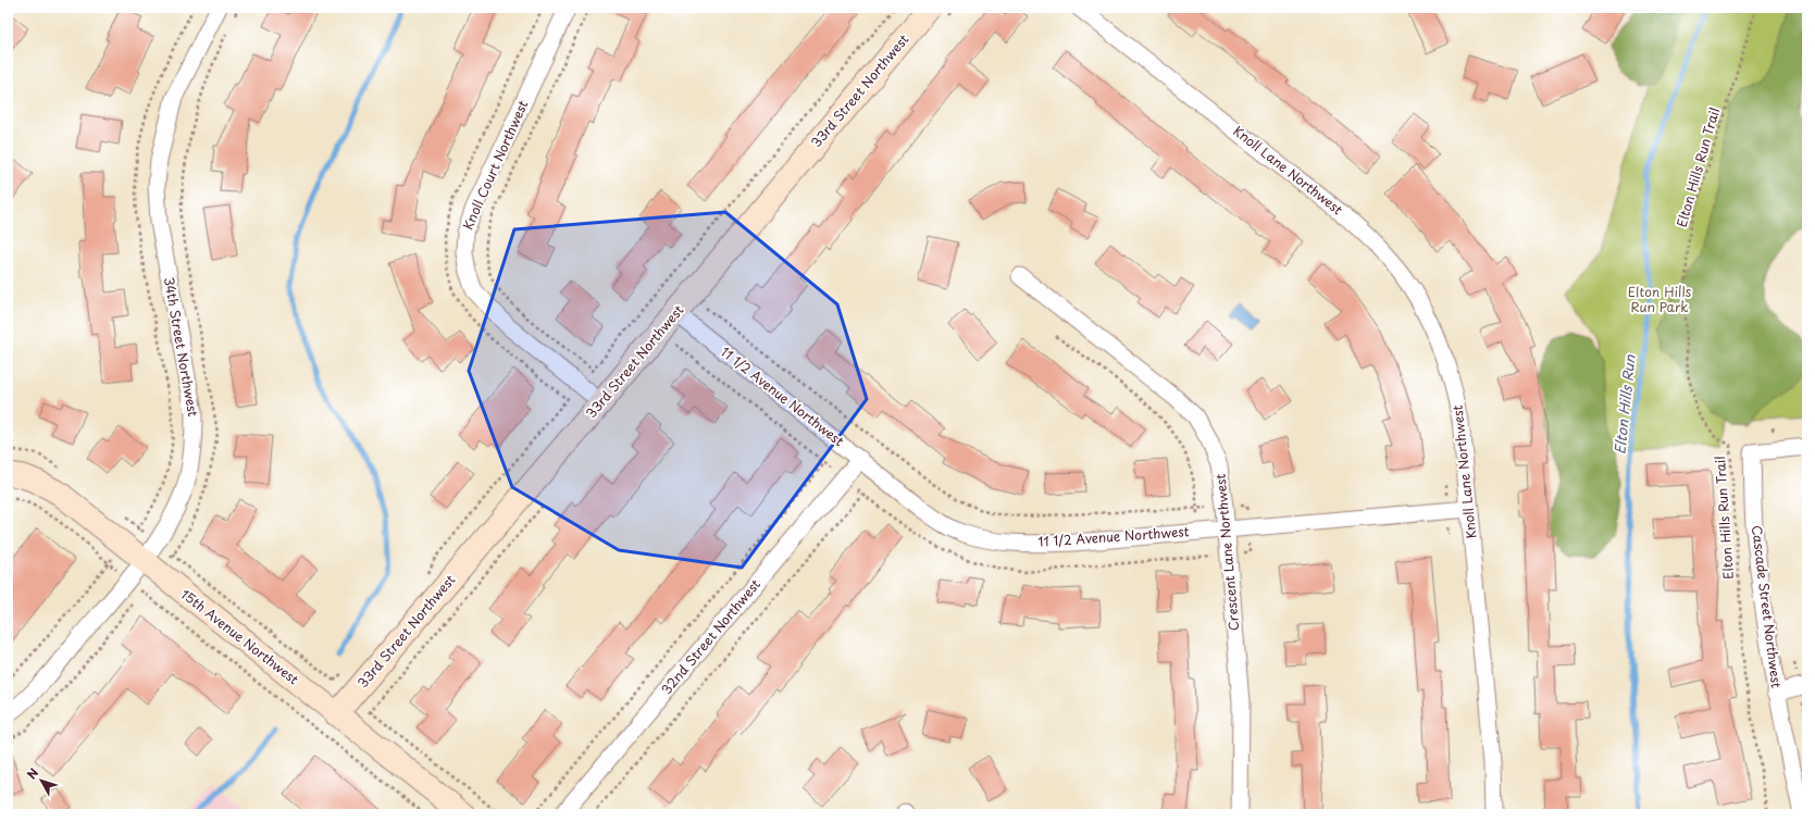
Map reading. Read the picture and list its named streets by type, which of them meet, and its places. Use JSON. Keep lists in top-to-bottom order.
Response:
{
  "streets": {
    "street": [
      "33rd Street Northwest",
      "Knoll Court Northwest",
      "Knoll Lane Northwest",
      "34th Street Northwest",
      "11 1/2 Avenue Northwest",
      "Crescent Lane Northwest",
      "Cascade Street Northwest",
      "15th Avenue Northwest",
      "32nd Street Northwest"
    ],
    "path": ["Elton Hills Run Trail"]
  },
  "crossings": [
    ["33rd Street Northwest", "Knoll Court Northwest"],
    ["33rd Street Northwest", "11 1/2 Avenue Northwest"],
    ["33rd Street Northwest", "15th Avenue Northwest"],
    ["Knoll Lane Northwest", "11 1/2 Avenue Northwest"],
    ["34th Street Northwest", "15th Avenue Northwest"],
    ["11 1/2 Avenue Northwest", "Crescent Lane Northwest"],
    ["11 1/2 Avenue Northwest", "32nd Street Northwest"]
  ],
  "water": ["Elton Hills Run"],
  "parks": ["Elton Hills Run Park"],
  "north": "top left"
}
